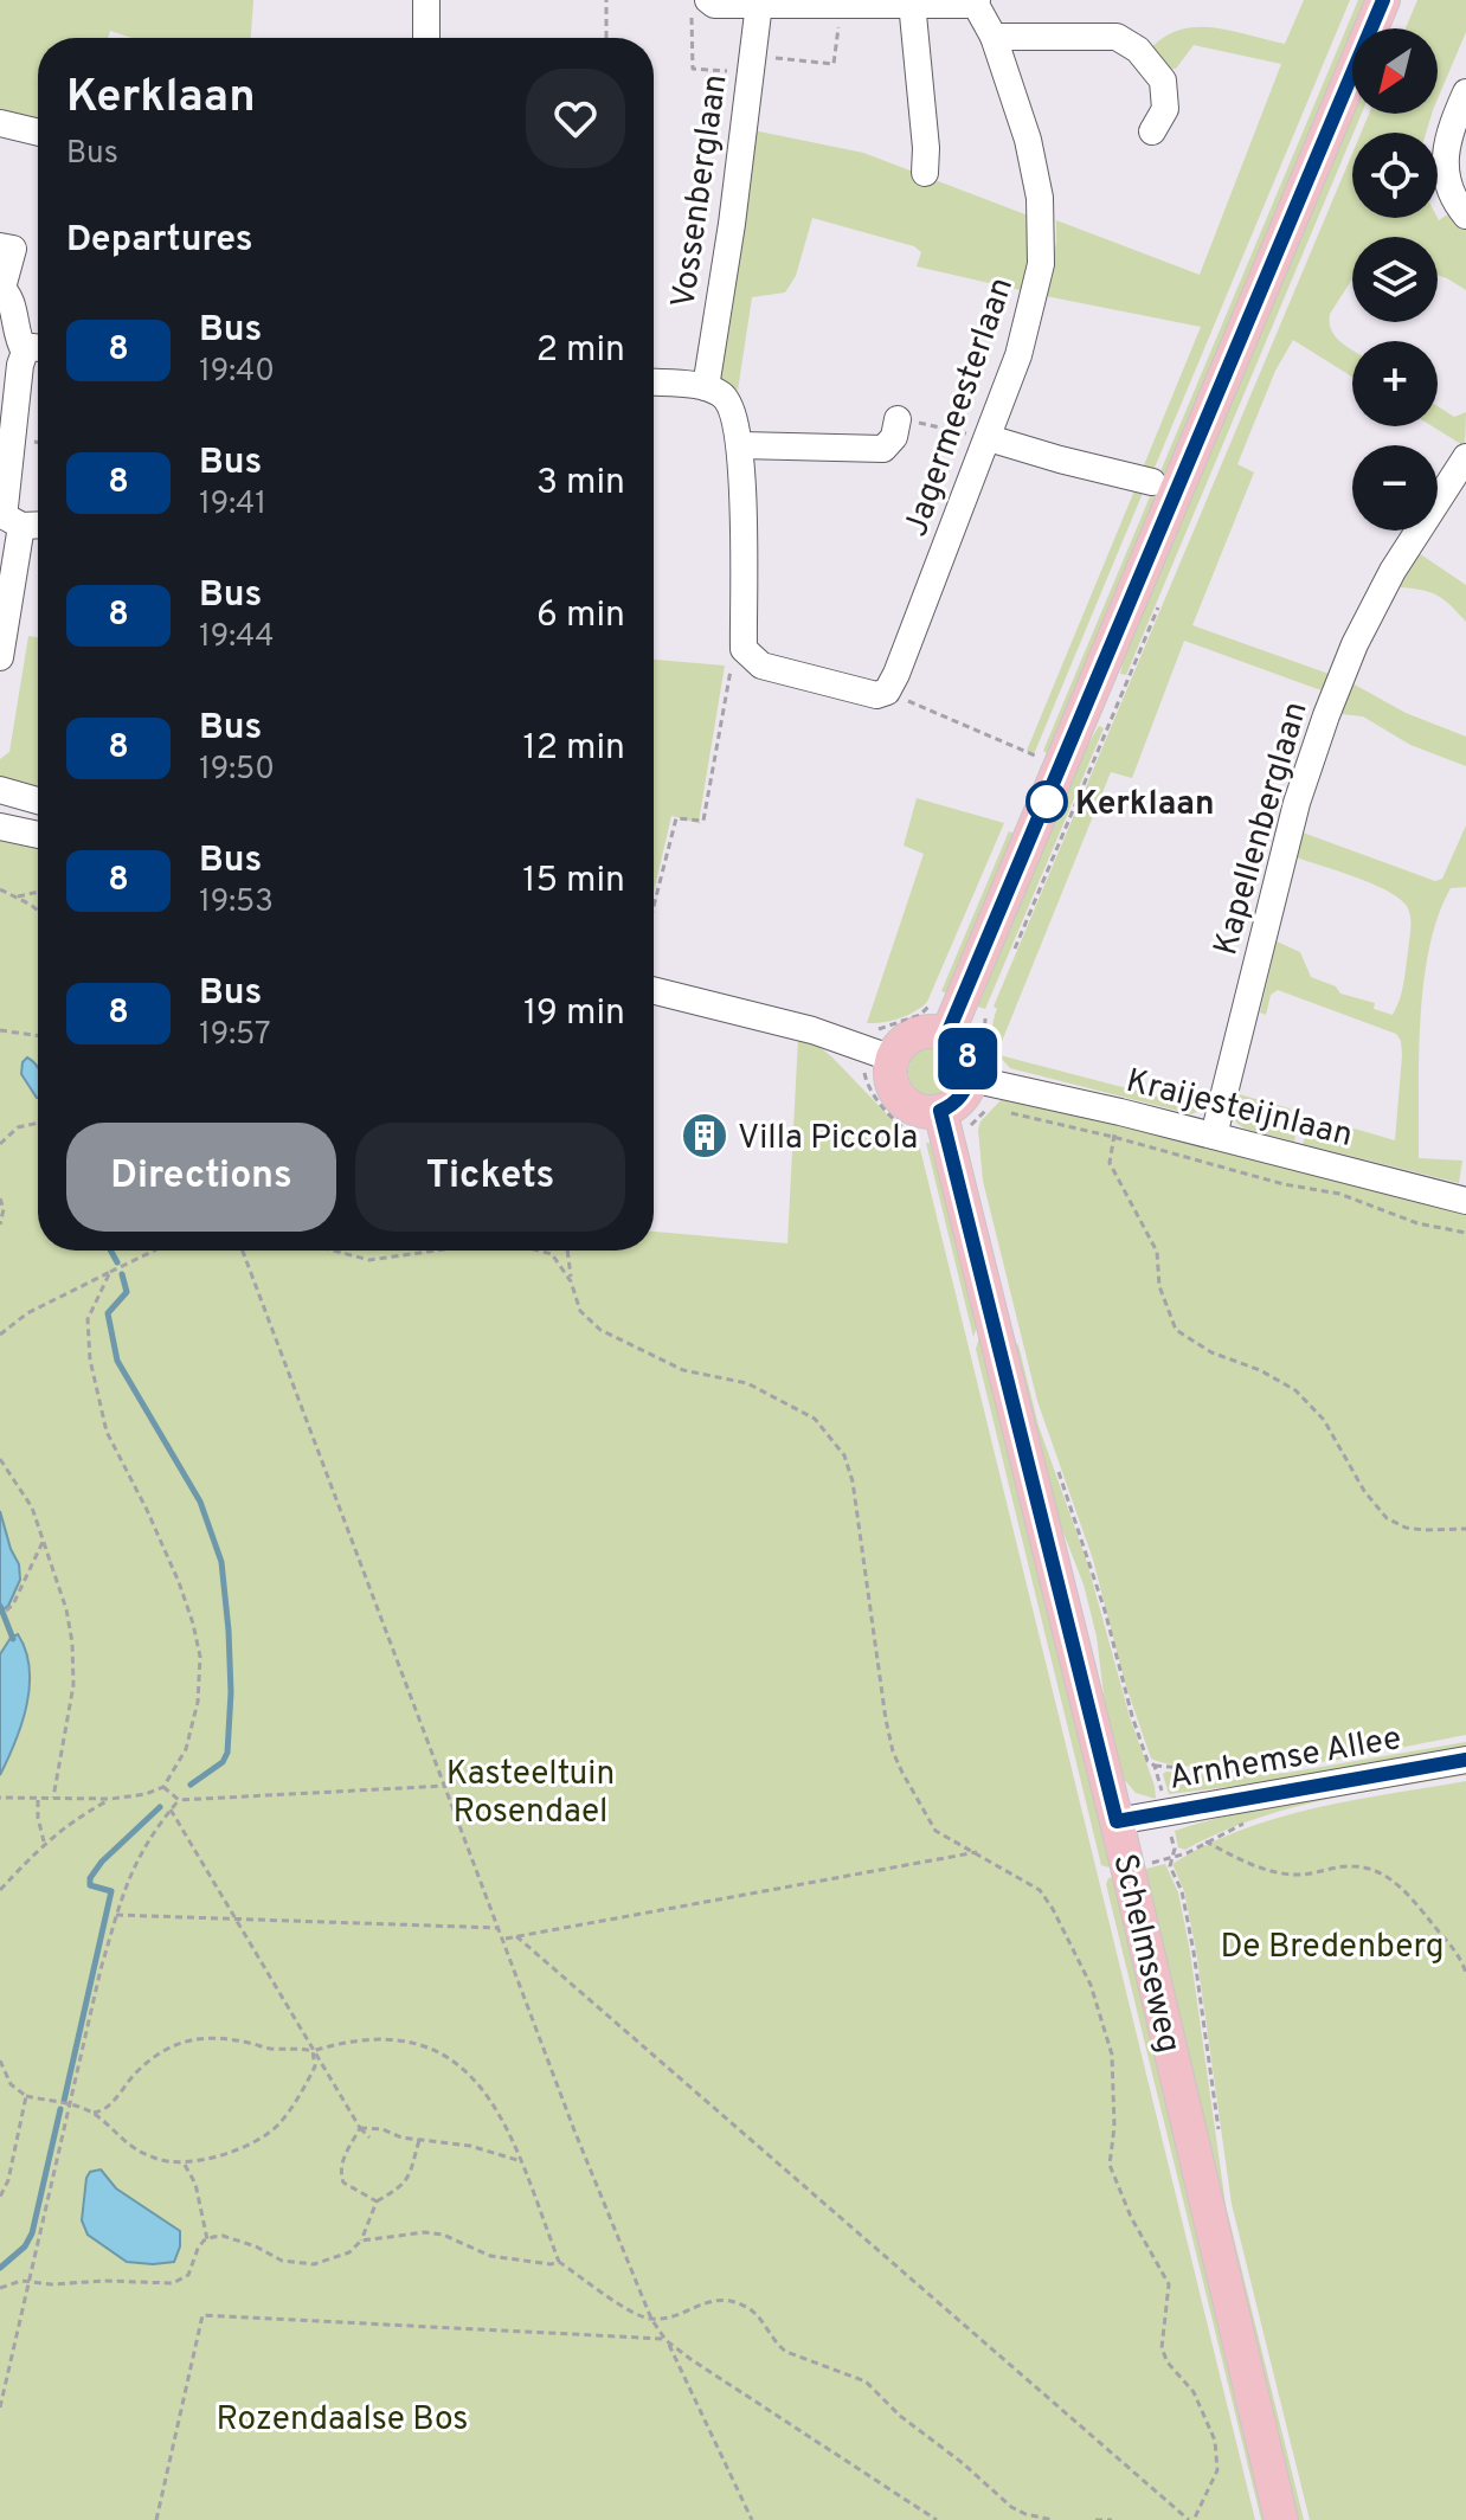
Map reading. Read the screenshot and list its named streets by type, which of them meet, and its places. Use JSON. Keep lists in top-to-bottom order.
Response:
{
  "streets": {
    "main road": ["Schelmseweg"],
    "street": [
      "Vossenberglaan",
      "Jagermeesterlaan",
      "Kapellenberglaan",
      "Kraijesteijnlaan",
      "Arnhemse Allee"
    ]
  },
  "crossings": [
    ["Kapellenberglaan", "Kraijesteijnlaan"],
    ["Kraijesteijnlaan", "Schelmseweg"],
    ["Arnhemse Allee", "Schelmseweg"]
  ],
  "parks": ["Kasteeltuin Rosendael", "De Bredenberg", "Rozendaalse Bos"],
  "places": {
    "other": ["Kerklaan"],
    "building": ["Villa Piccola"]
  },
  "lines": ["bus line 8"],
  "north": "bottom left",
  "page": {
    "on_map": "8",
    "map_buttons": ["+", "−"],
    "heading": [
      ["Kerklaan", "Bus"],
      "Departures"
    ],
    "list": [
      {
        "mark": "8",
        "name": "Bus",
        "note": "19:40",
        "value": "2 min"
      },
      {
        "mark": "8",
        "name": "Bus",
        "note": "19:41",
        "value": "3 min"
      },
      {
        "mark": "8",
        "name": "Bus",
        "note": "19:44",
        "value": "6 min"
      },
      {
        "mark": "8",
        "name": "Bus",
        "note": "19:50",
        "value": "12 min"
      },
      {
        "mark": "8",
        "name": "Bus",
        "note": "19:53",
        "value": "15 min"
      },
      {
        "mark": "8",
        "name": "Bus",
        "note": "19:57",
        "value": "19 min"
      }
    ],
    "buttons": ["Directions", "Tickets"]
  }
}
